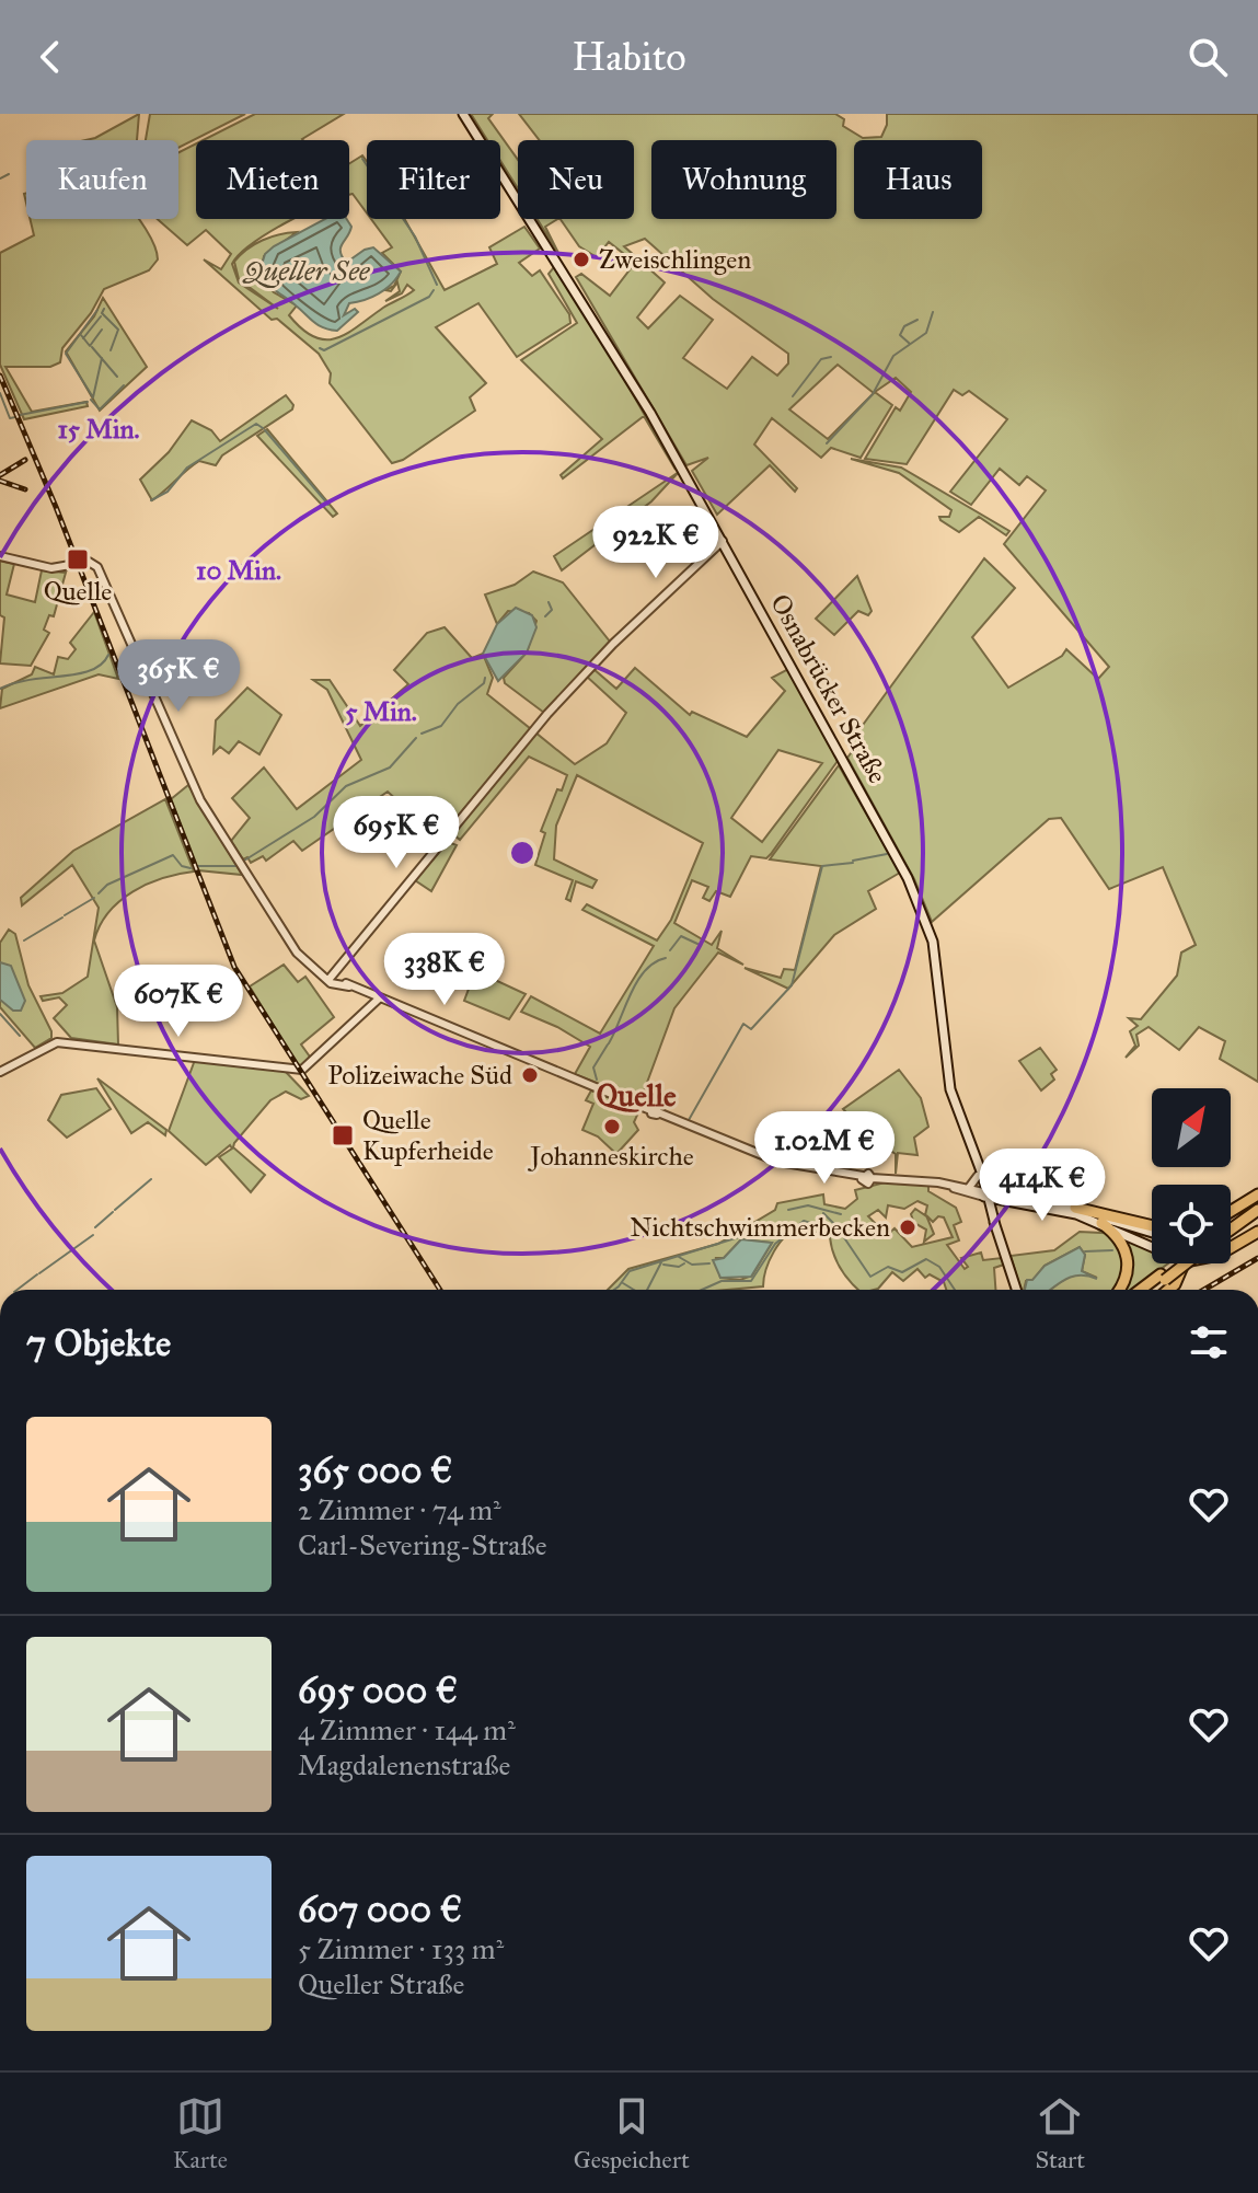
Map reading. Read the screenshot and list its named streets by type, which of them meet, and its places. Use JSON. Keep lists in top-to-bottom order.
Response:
{
  "streets": {
    "main road": ["Osnabrücker Straße"]
  },
  "districts": ["Quelle"],
  "water": ["Queller See"],
  "places": {
    "other": [
      "Zweischlingen",
      "Polizeiwache Süd",
      "Johanneskirche",
      "Nichtschwimmerbecken"
    ],
    "transit": ["Quelle", "Quelle Kupferheide"]
  },
  "north": "top right",
  "page": {
    "header": "Habito",
    "chip": [
      "Kaufen",
      "Mieten",
      "Filter",
      "Neu",
      "Wohnung",
      "Haus"
    ],
    "price": [
      "922K €",
      "365K €",
      "695K €",
      "338K €",
      "607K €",
      "1.02M €",
      "414K €"
    ],
    "heading": "7 Objekte",
    "list": [
      {
        "name": "365 000 €",
        "note": "2 Zimmer · 74 m² · Carl-Severing-Straße"
      },
      {
        "name": "695 000 €",
        "note": "4 Zimmer · 144 m² · Magdalenenstraße"
      },
      {
        "name": "607 000 €",
        "note": "5 Zimmer · 133 m² · Queller Straße"
      }
    ],
    "tabs": ["Karte", "Gespeichert", "Start"]
  },
  "rings": ["15 Min.", "10 Min.", "5 Min."]
}
